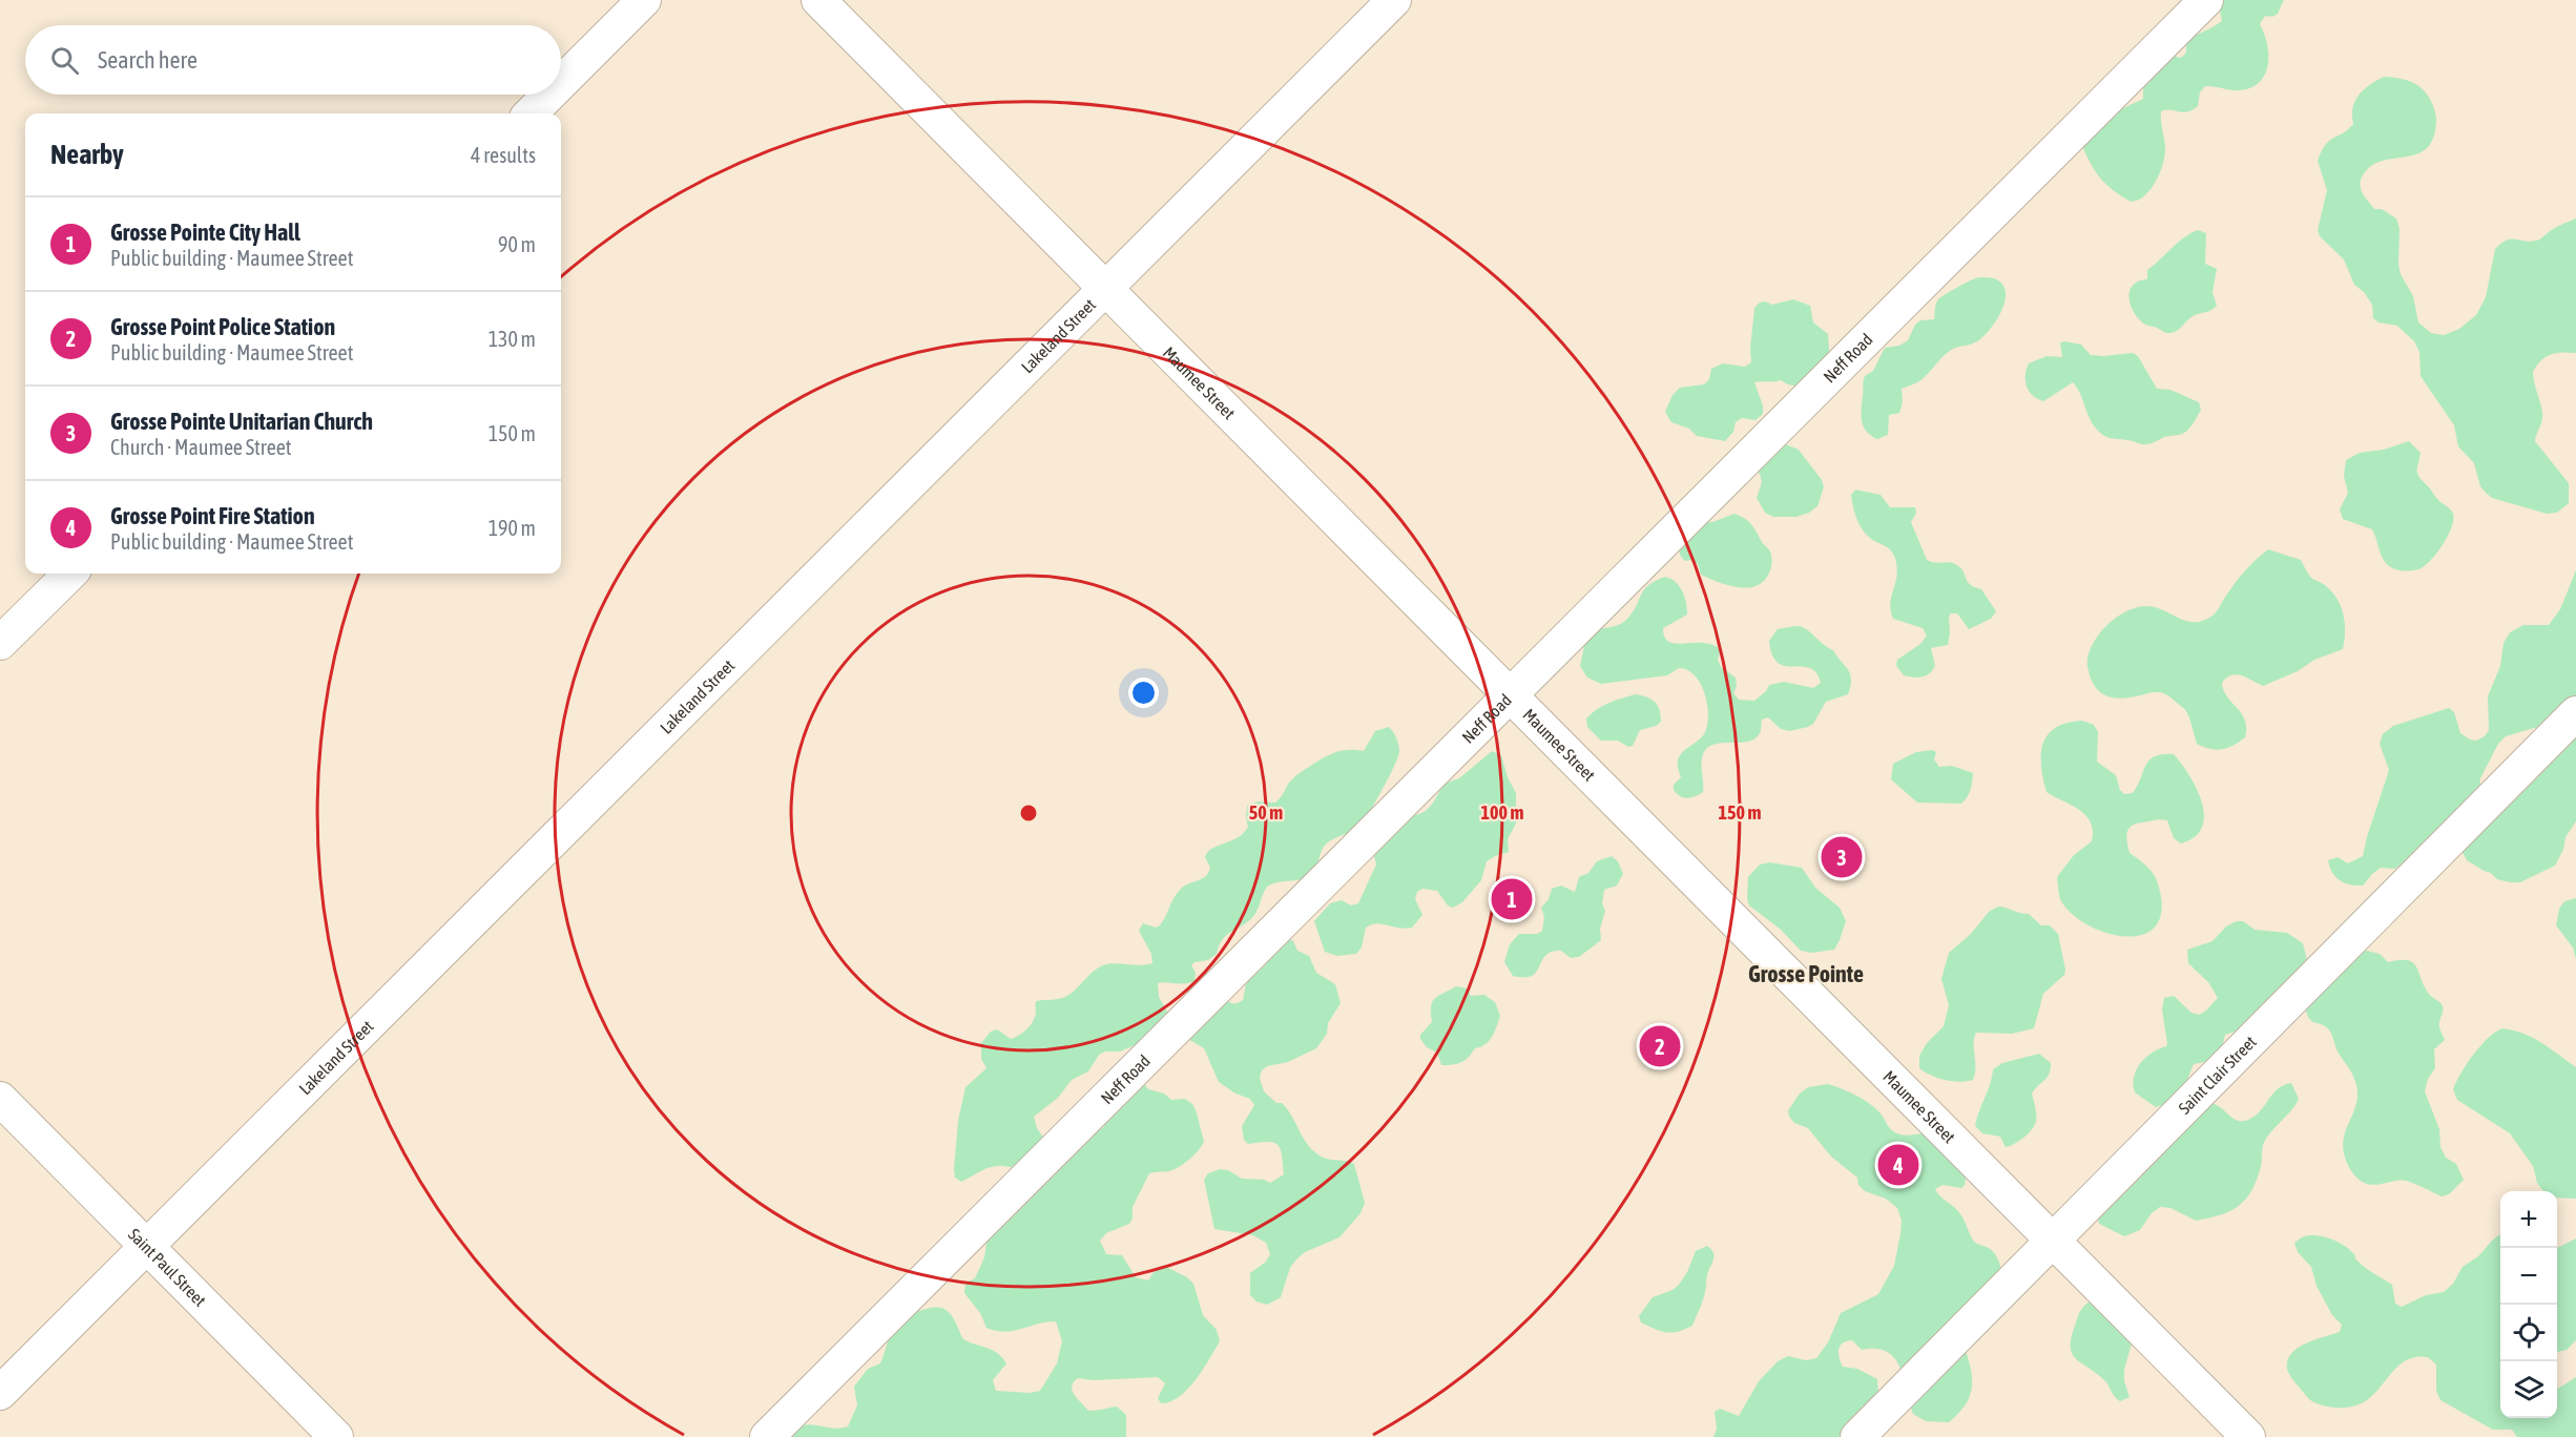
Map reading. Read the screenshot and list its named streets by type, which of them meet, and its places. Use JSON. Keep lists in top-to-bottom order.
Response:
{
  "streets": {
    "street": [
      "Lakeland Street",
      "Neff Road",
      "Maumee Street",
      "Saint Clair Street",
      "Saint Paul Street"
    ]
  },
  "crossings": [
    ["Lakeland Street", "Maumee Street"],
    ["Lakeland Street", "Saint Paul Street"],
    ["Neff Road", "Maumee Street"],
    ["Maumee Street", "Saint Clair Street"]
  ],
  "districts": ["Grosse Pointe"],
  "page": {
    "search": "Search here",
    "heading": ["Nearby", "4 results"],
    "list": [
      {
        "mark": "1",
        "name": "Grosse Pointe City Hall",
        "note": "Public building · Maumee Street",
        "value": "90 m"
      },
      {
        "mark": "2",
        "name": "Grosse Point Police Station",
        "note": "Public building · Maumee Street",
        "value": "130 m"
      },
      {
        "mark": "3",
        "name": "Grosse Pointe Unitarian Church",
        "note": "Church · Maumee Street",
        "value": "150 m"
      },
      {
        "mark": "4",
        "name": "Grosse Point Fire Station",
        "note": "Public building · Maumee Street",
        "value": "190 m"
      }
    ],
    "pins": [
      "3",
      "1",
      "2",
      "4"
    ],
    "map_buttons": ["+", "−"]
  },
  "rings": ["50 m", "100 m", "150 m"]
}
